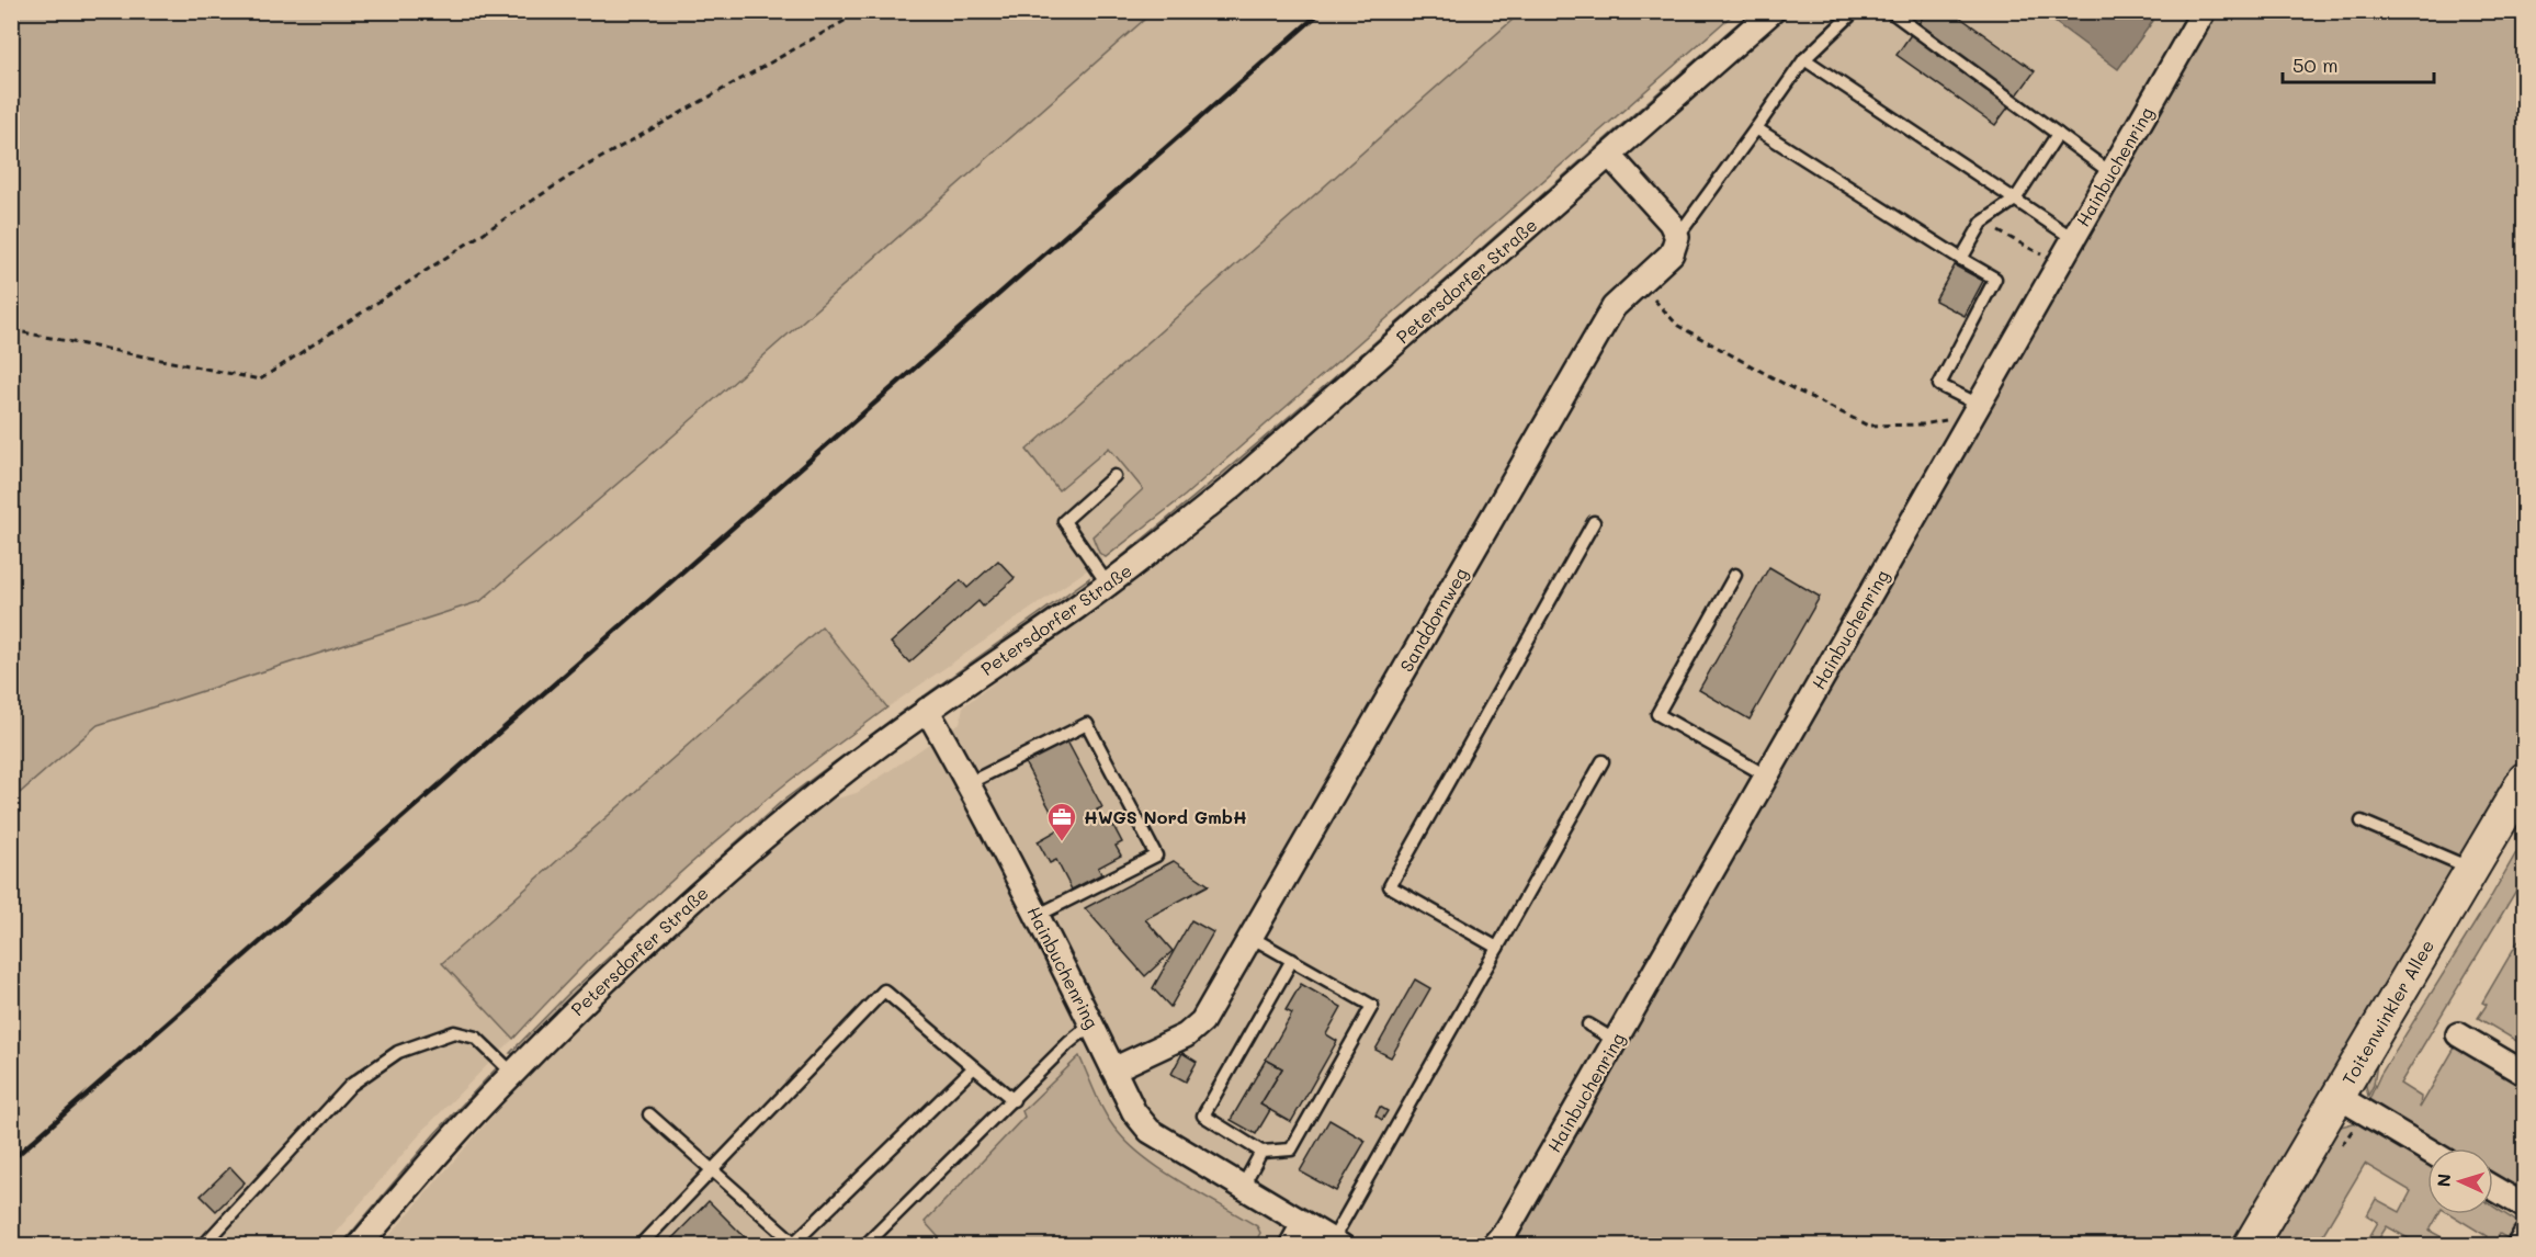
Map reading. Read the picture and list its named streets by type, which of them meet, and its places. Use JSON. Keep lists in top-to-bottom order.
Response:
{
  "streets": {
    "street": [
      "Hainbuchenring",
      "Petersdorfer Straße",
      "Sanddornweg",
      "Toitenwinkler Allee"
    ]
  },
  "crossings": [
    ["Hainbuchenring", "Petersdorfer Straße"],
    ["Hainbuchenring", "Sanddornweg"]
  ],
  "places": {
    "office": ["HWGS Nord GmbH"]
  },
  "scale_bar": "50 m",
  "north": "left"
}
